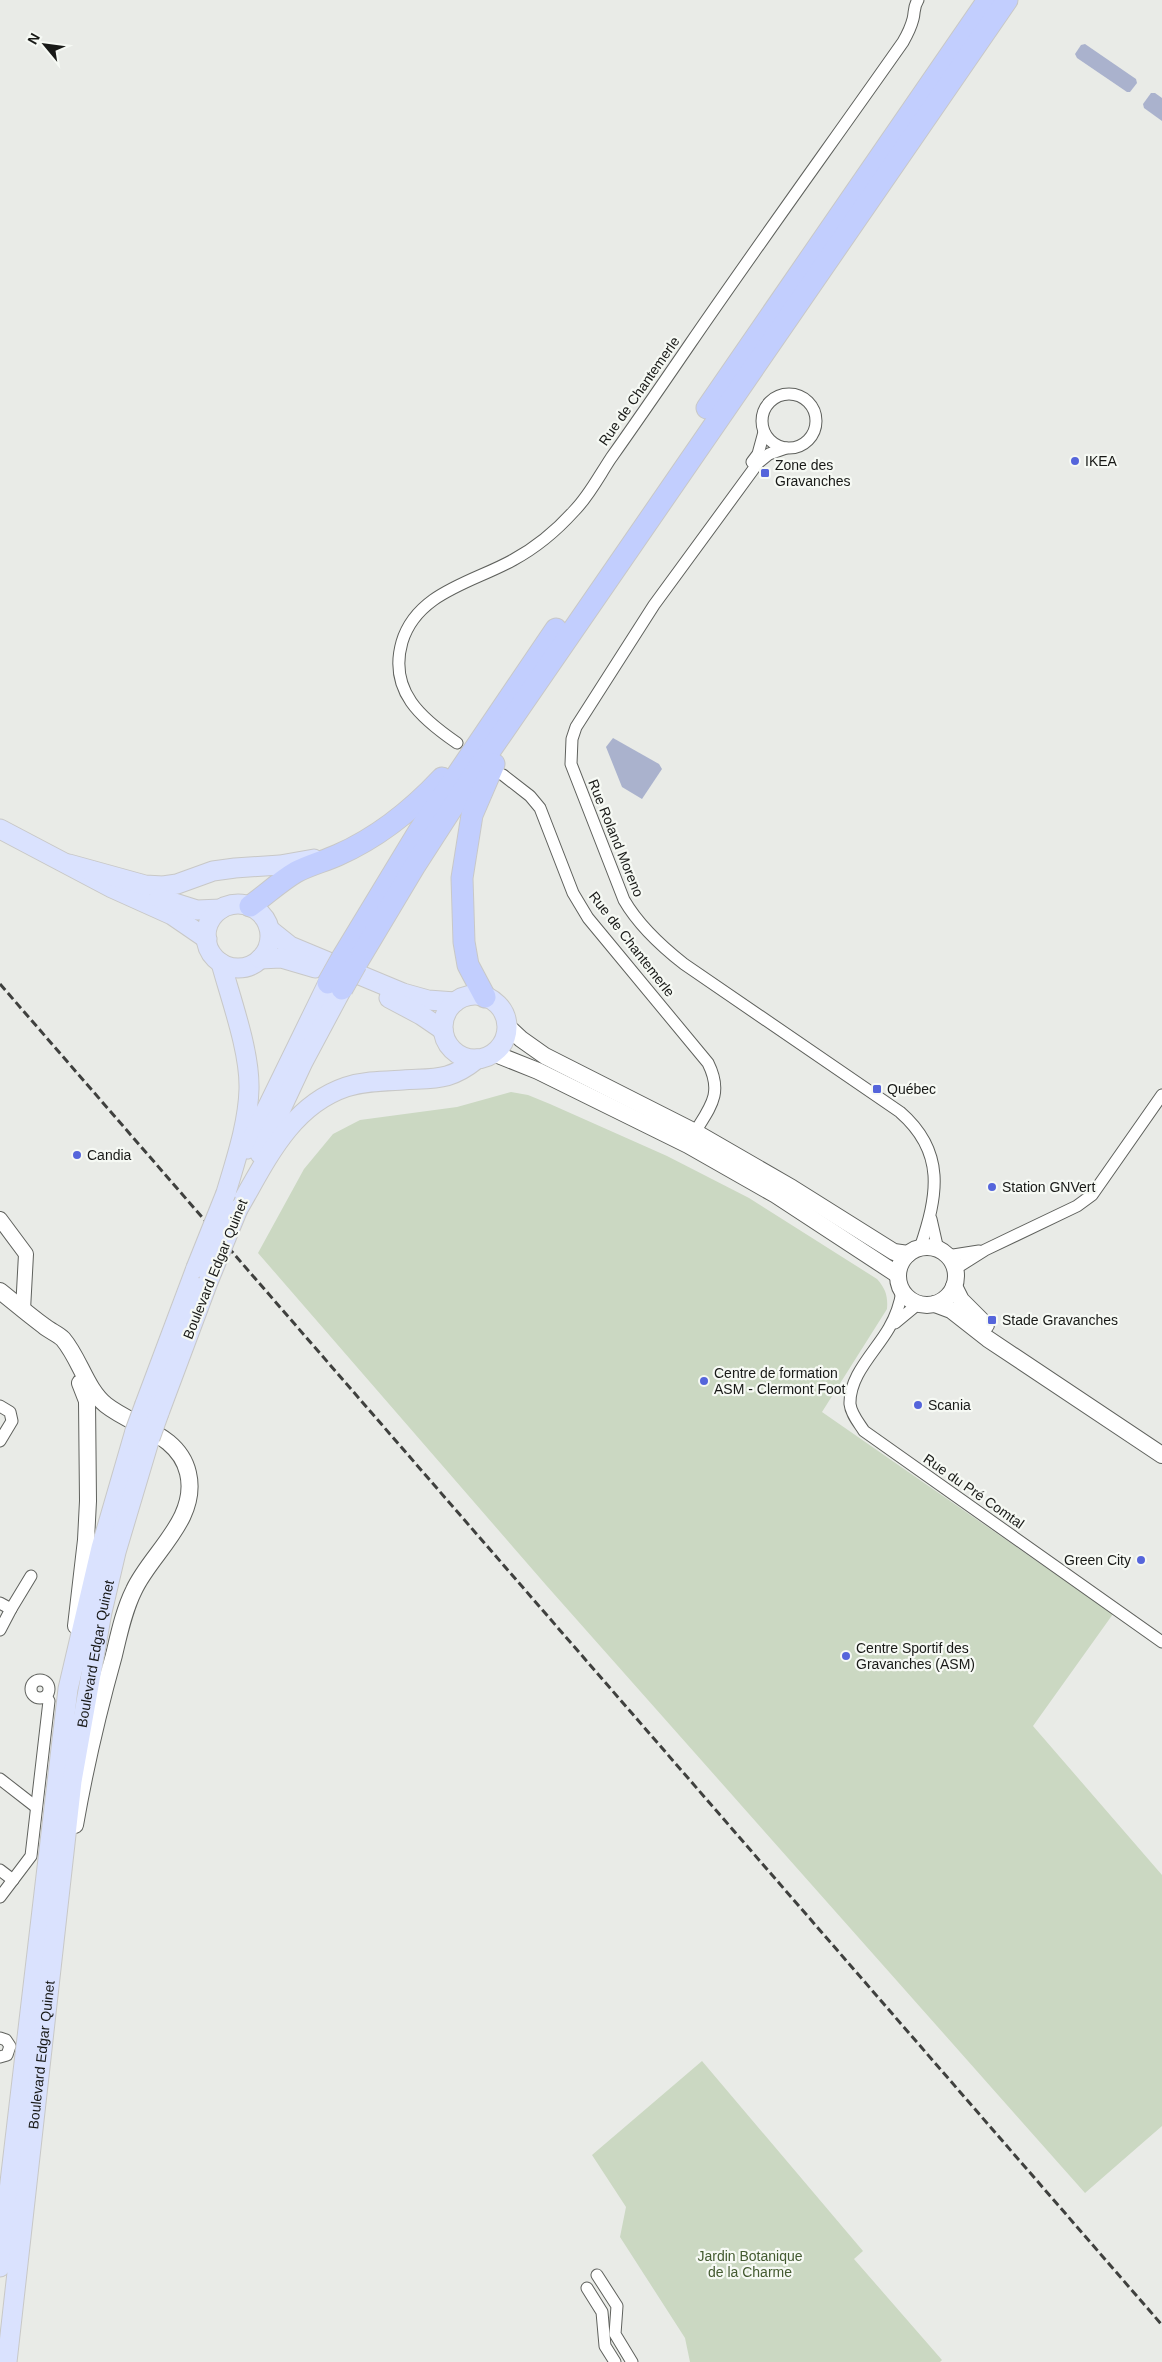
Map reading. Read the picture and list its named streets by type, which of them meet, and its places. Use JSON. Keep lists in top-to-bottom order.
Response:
{
  "streets": {
    "main road": ["Boulevard Edgar Quinet"],
    "street": ["Rue de Chantemerle", "Rue Roland Moreno", "Rue du Pré Comtal"]
  },
  "parks": ["Jardin Botanique de la Charme"],
  "places": {
    "other": [
      "IKEA",
      "Candia",
      "Station GNVert",
      "Centre de formation ASM - Clermont Foot",
      "Scania",
      "Green City",
      "Centre Sportif des Gravanches (ASM)"
    ],
    "transit": ["Zone des Gravanches", "Québec", "Stade Gravanches"]
  },
  "north": "top left"
}
